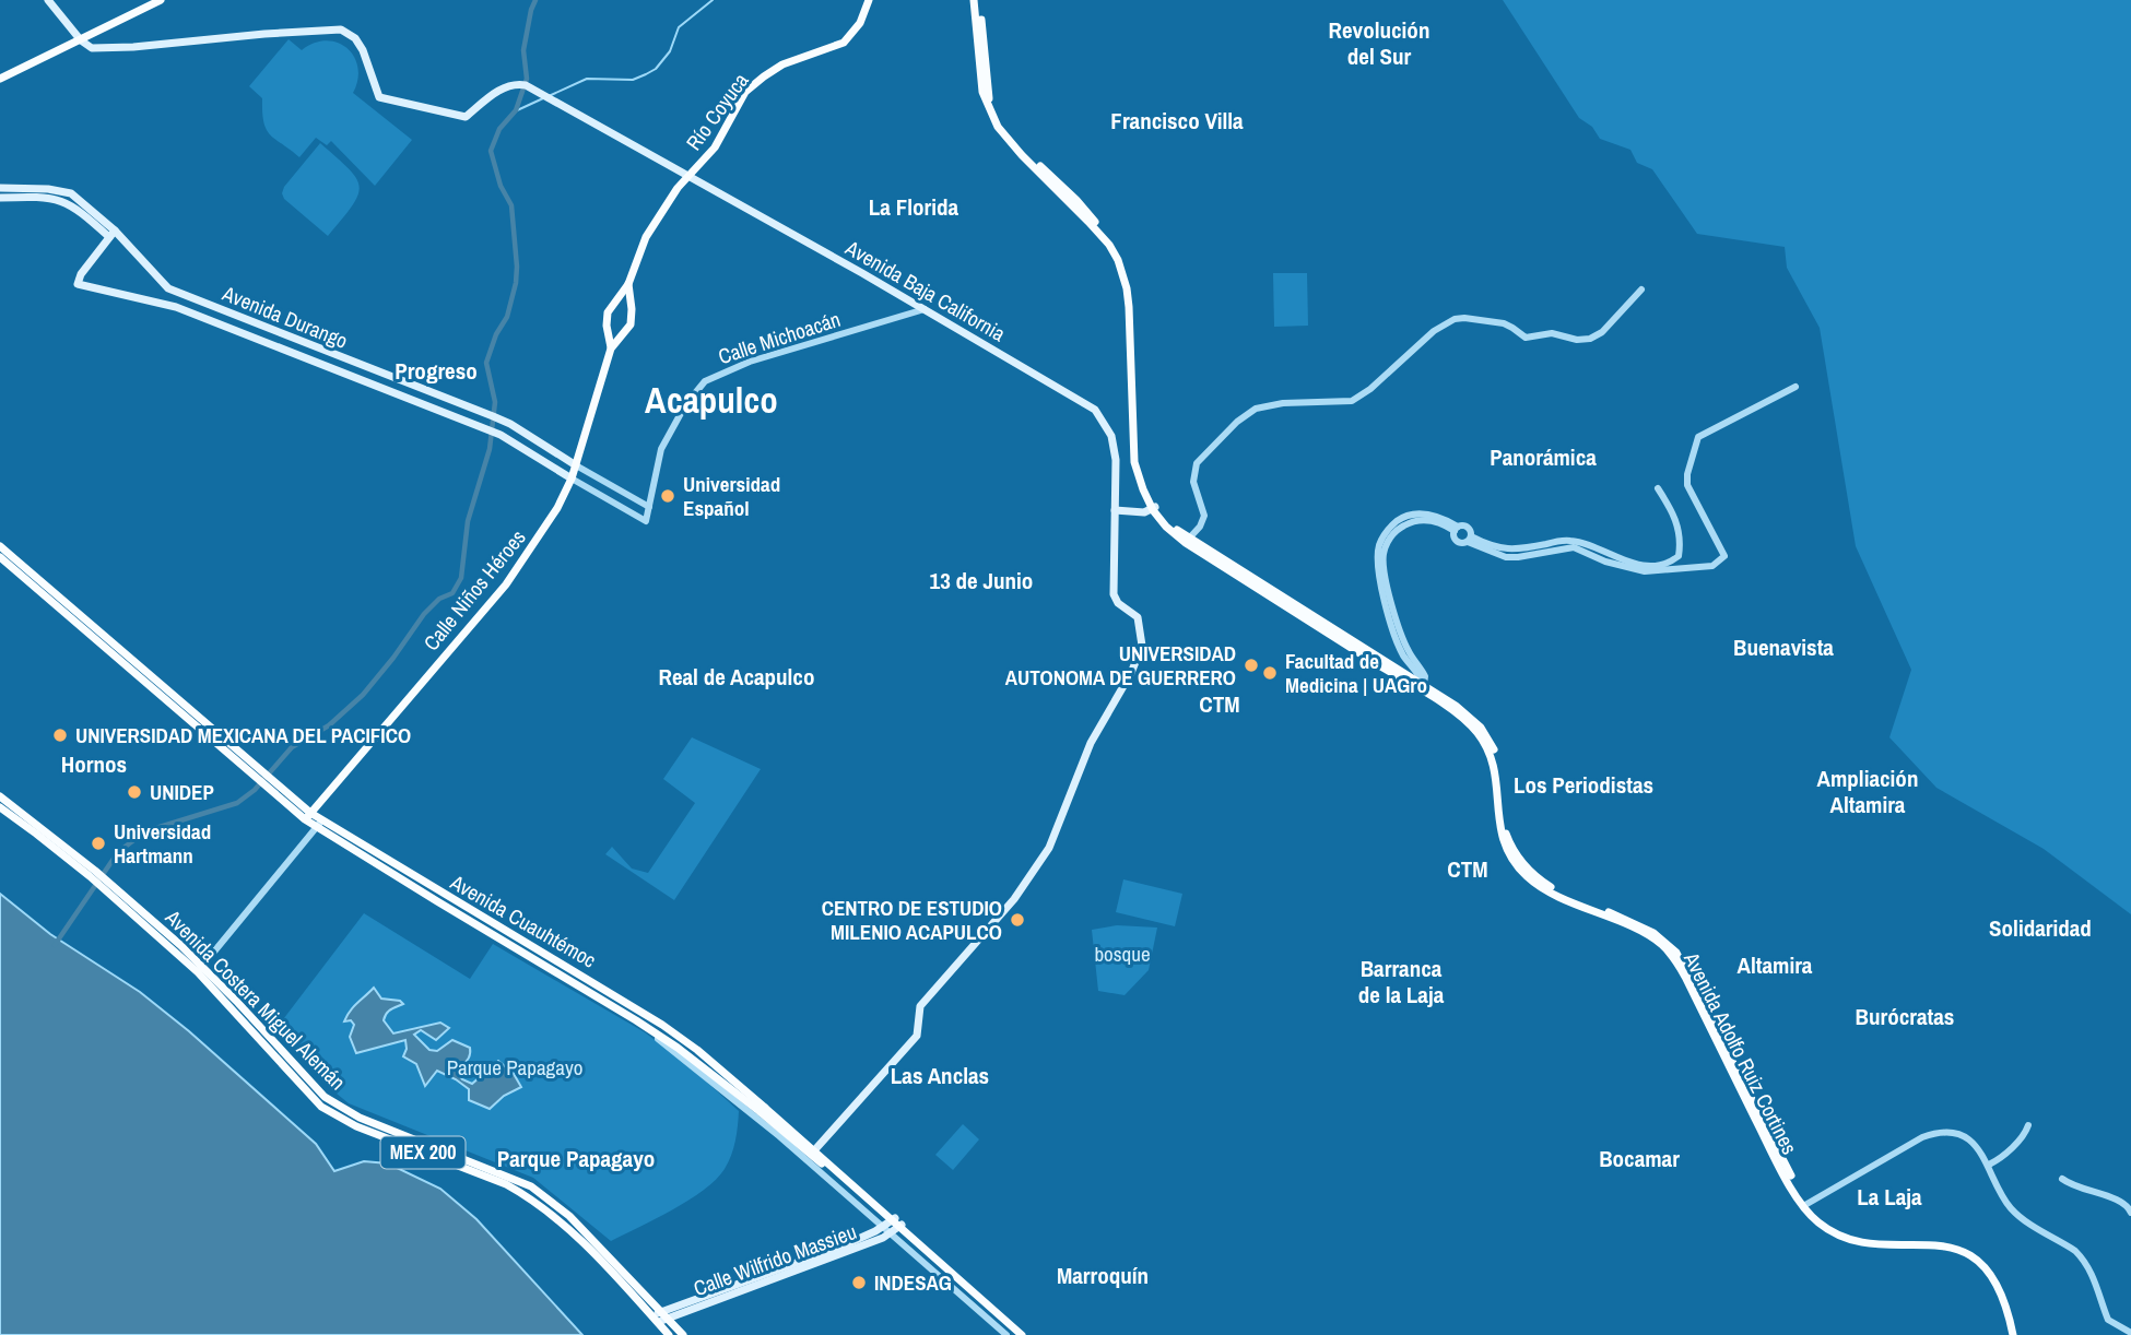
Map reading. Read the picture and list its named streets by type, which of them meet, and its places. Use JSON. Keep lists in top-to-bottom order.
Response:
{
  "streets": {
    "main road": [
      "Río Coyuca",
      "Avenida Baja California",
      "Avenida Durango",
      "Calle Niños Héroes",
      "Avenida Cuauhtémoc",
      "Avenida Costera Miguel Alemán",
      "Avenida Adolfo Ruiz Cortines",
      "MEX 200",
      "Calle Wilfrido Massieu"
    ],
    "street": ["Calle Michoacán"]
  },
  "crossings": [
    ["Río Coyuca", "Avenida Baja California"],
    ["Río Coyuca", "Calle Niños Héroes"],
    ["Avenida Baja California", "Calle Michoacán"],
    ["Avenida Durango", "Calle Niños Héroes"],
    ["Calle Michoacán", "Calle Niños Héroes"],
    ["Calle Niños Héroes", "Avenida Cuauhtémoc"],
    ["Avenida Costera Miguel Alemán", "Calle Wilfrido Massieu"]
  ],
  "districts": [
    "Revolución del Sur",
    "Francisco Villa",
    "La Florida",
    "Progreso",
    "Acapulco",
    "Panorámica",
    "13 de Junio",
    "Buenavista",
    "Real de Acapulco",
    "CTM",
    "Hornos",
    "Ampliación Altamira",
    "Los Periodistas",
    "CTM",
    "Solidaridad",
    "Altamira",
    "Barranca de la Laja",
    "Burócratas",
    "Las Anclas",
    "Parque Papagayo",
    "Bocamar",
    "La Laja",
    "Marroquín"
  ],
  "parks": ["bosque", "Parque Papagayo"],
  "places": [
    "Universidad Español",
    "UNIVERSIDAD AUTONOMA DE GUERRERO",
    "Facultad de Medicina | UAGro",
    "UNIVERSIDAD MEXICANA DEL PACIFICO",
    "UNIDEP",
    "Universidad Hartmann",
    "CENTRO DE ESTUDIO MILENIO ACAPULCO",
    "INDESAG"
  ]
}
